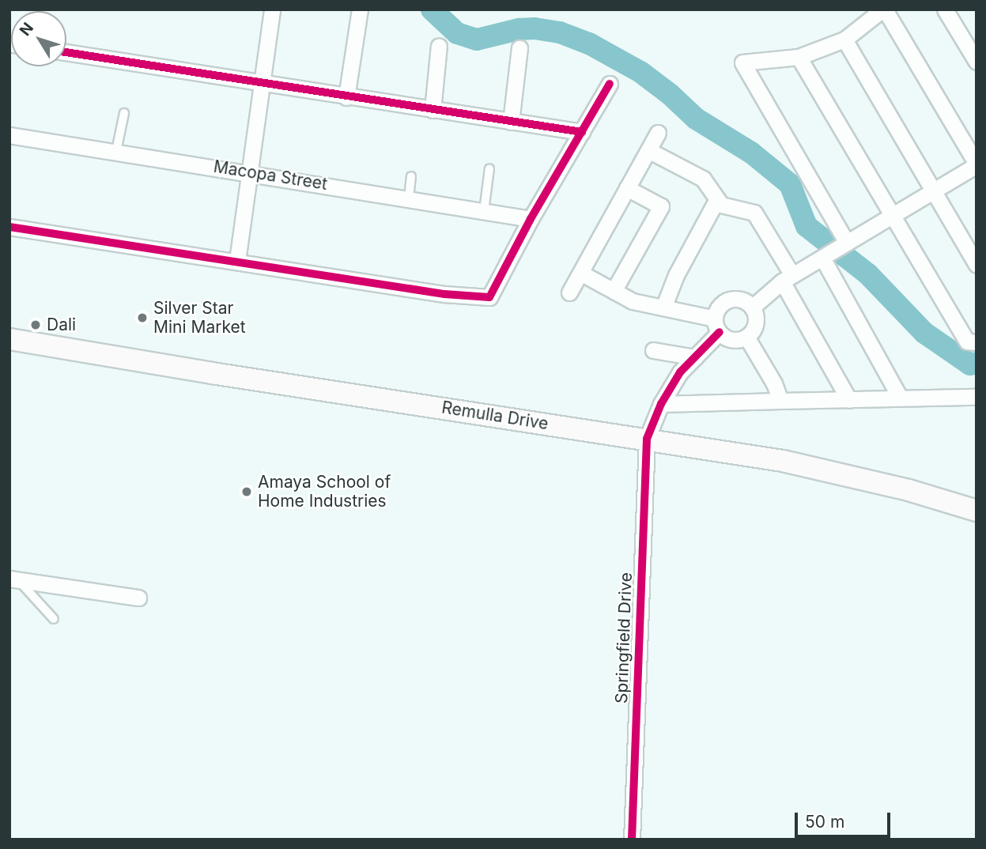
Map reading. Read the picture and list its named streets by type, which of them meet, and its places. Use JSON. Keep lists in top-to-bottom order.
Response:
{
  "streets": {
    "main road": ["Remulla Drive"],
    "street": ["Macopa Street", "Springfield Drive"]
  },
  "crossings": [
    ["Remulla Drive", "Springfield Drive"]
  ],
  "places": ["Silver Star Mini Market", "Dali", "Amaya School of Home Industries"],
  "scale_bar": "50 m",
  "north": "top left"
}
